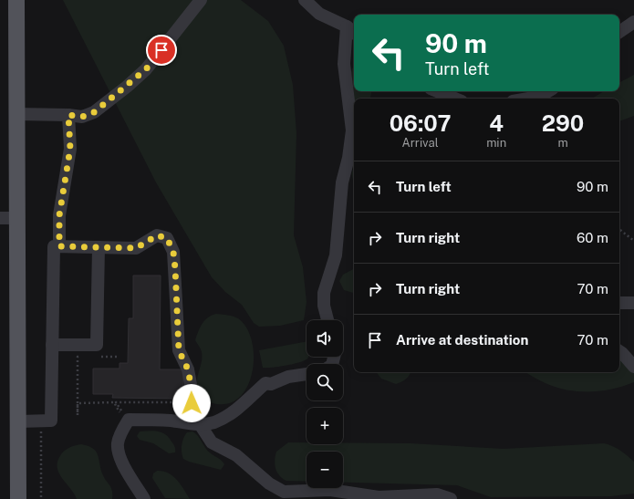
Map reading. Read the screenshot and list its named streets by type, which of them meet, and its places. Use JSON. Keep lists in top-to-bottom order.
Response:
{
  "page": {
    "turn": ["90 m", "Turn left"],
    "eta": [
      "06:07",
      "Arrival",
      "4",
      "min",
      "290",
      "m"
    ],
    "list": [
      {
        "name": "Turn left",
        "value": "90 m"
      },
      {
        "name": "Turn right",
        "value": "60 m"
      },
      {
        "name": "Turn right",
        "value": "70 m"
      },
      {
        "name": "Arrive at destination",
        "value": "70 m"
      }
    ],
    "map_buttons": ["+", "−"]
  }
}
